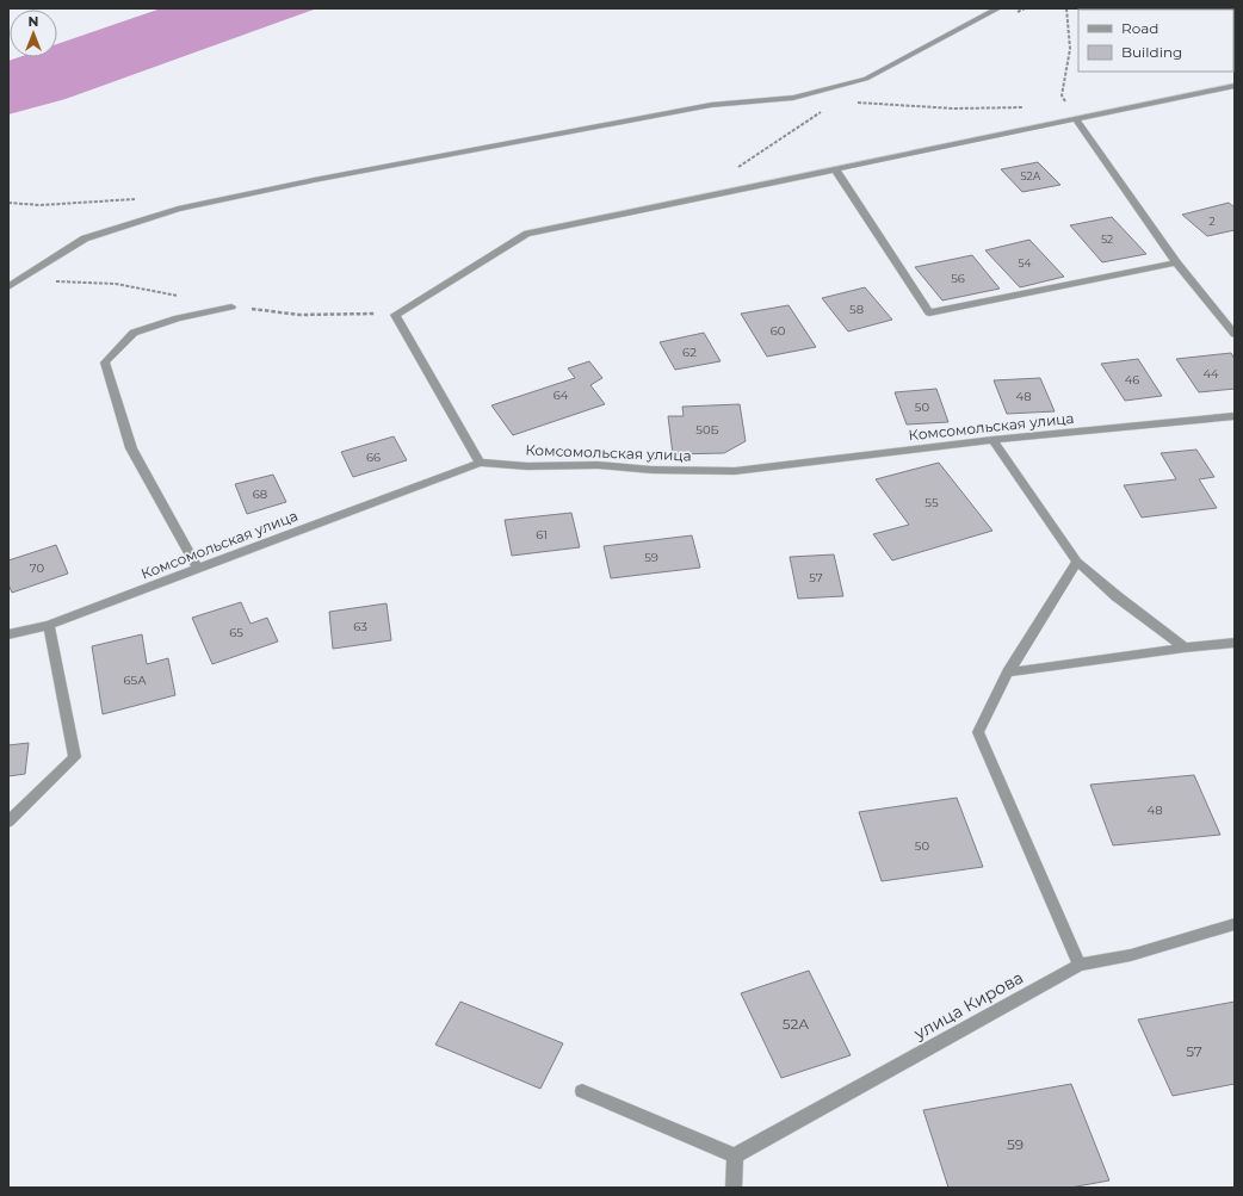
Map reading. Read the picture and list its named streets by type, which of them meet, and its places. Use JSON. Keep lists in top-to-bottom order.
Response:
{
  "streets": {
    "street": ["Комсомольская улица", "улица Кирова"]
  },
  "house_numbers": [
    "52А",
    "2",
    "52",
    "54",
    "56",
    "58",
    "60",
    "62",
    "44",
    "46",
    "64",
    "48",
    "50",
    "50Б",
    "66",
    "68",
    "55",
    "61",
    "59",
    "70",
    "57",
    "63",
    "65",
    "65А",
    "48",
    "50",
    "52А",
    "57",
    "59"
  ],
  "legend": ["Road", "Building"],
  "north": "top"
}
